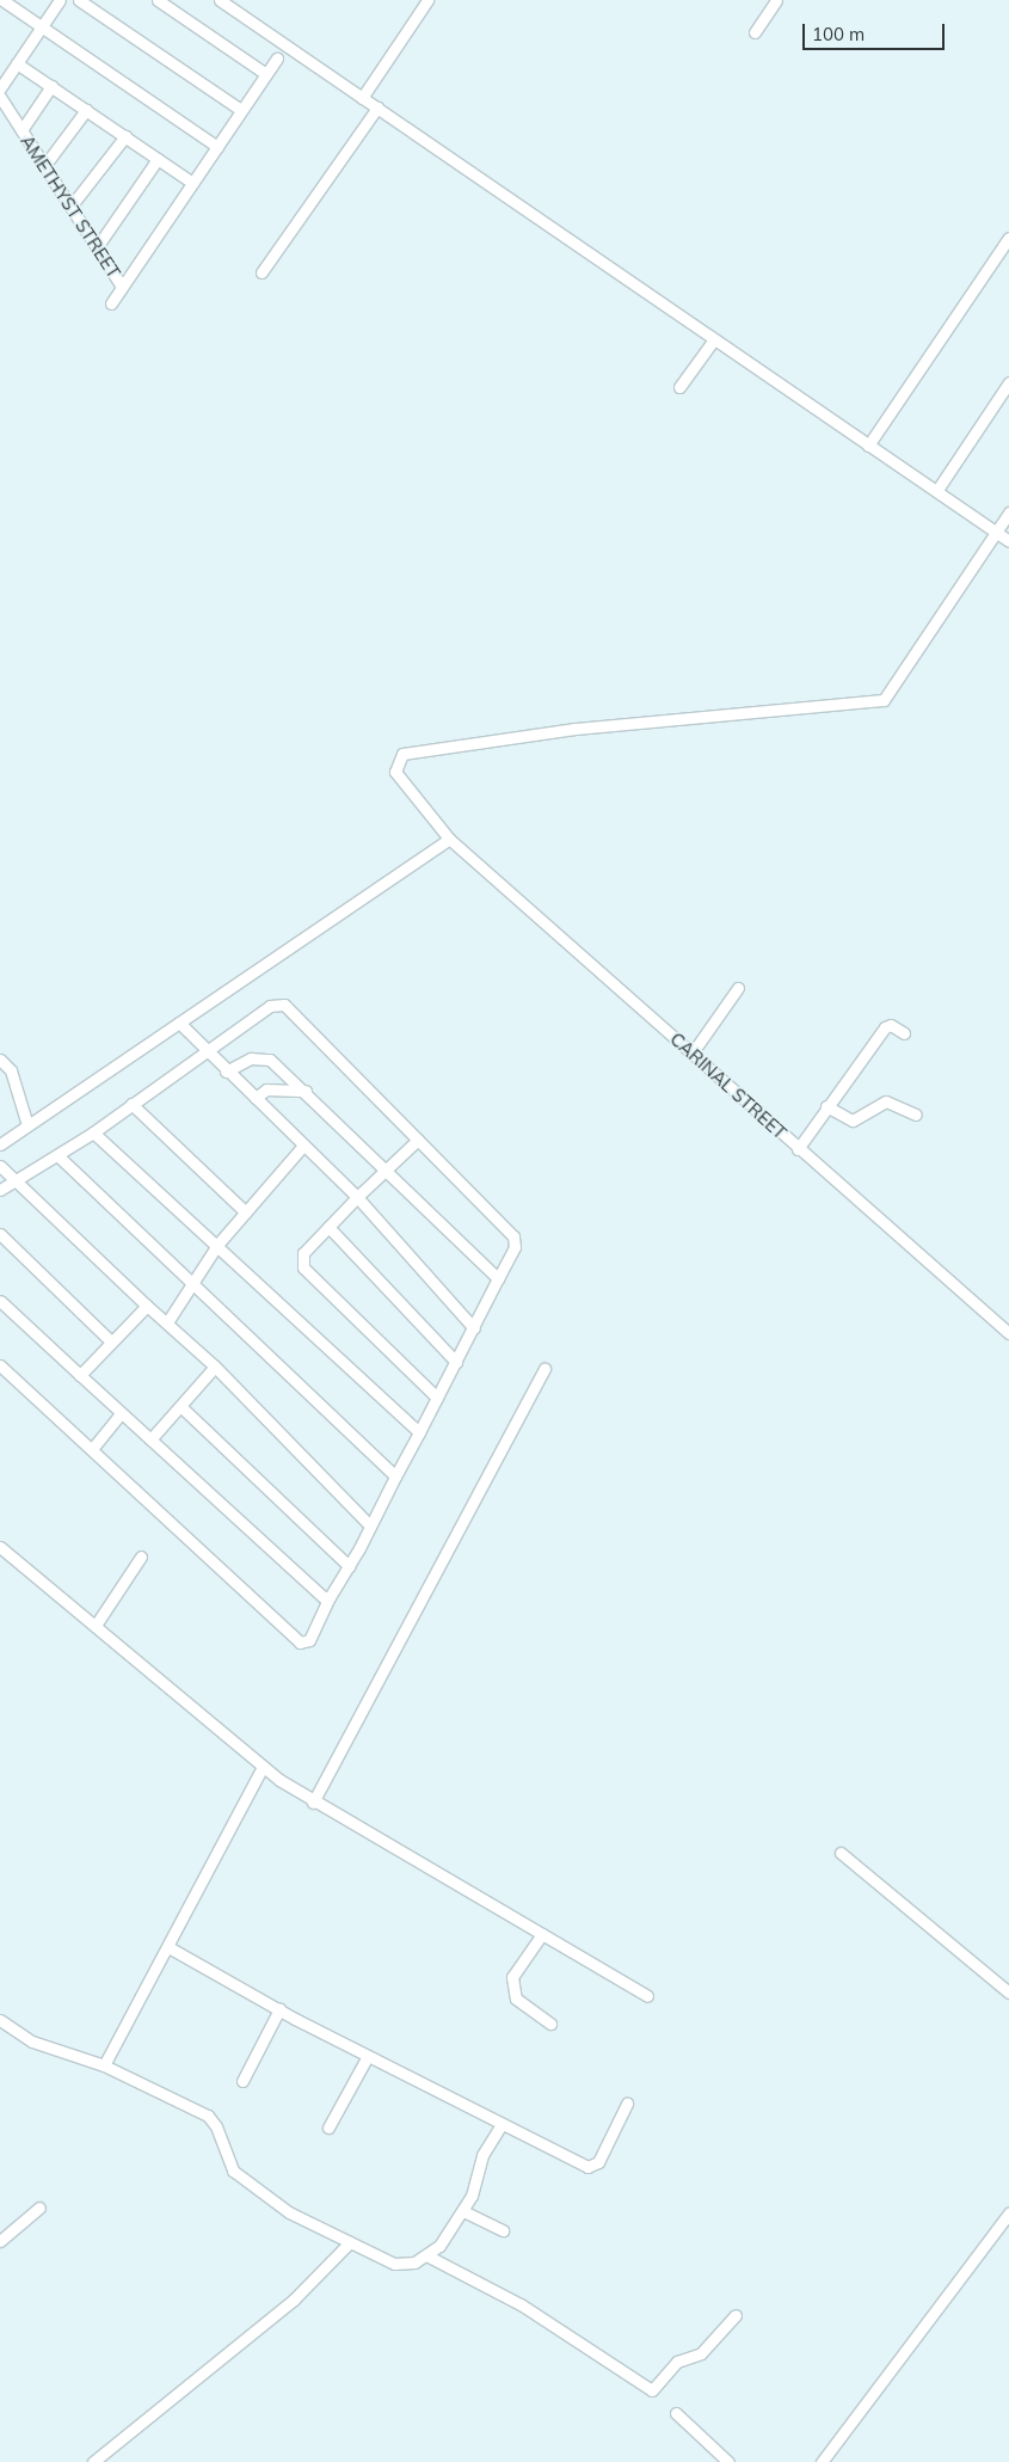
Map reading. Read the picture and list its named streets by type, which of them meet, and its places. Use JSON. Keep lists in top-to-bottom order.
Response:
{
  "streets": {
    "street": ["AMETHYST STREET", "CARINAL STREET"]
  },
  "scale_bar": "100 m"
}
